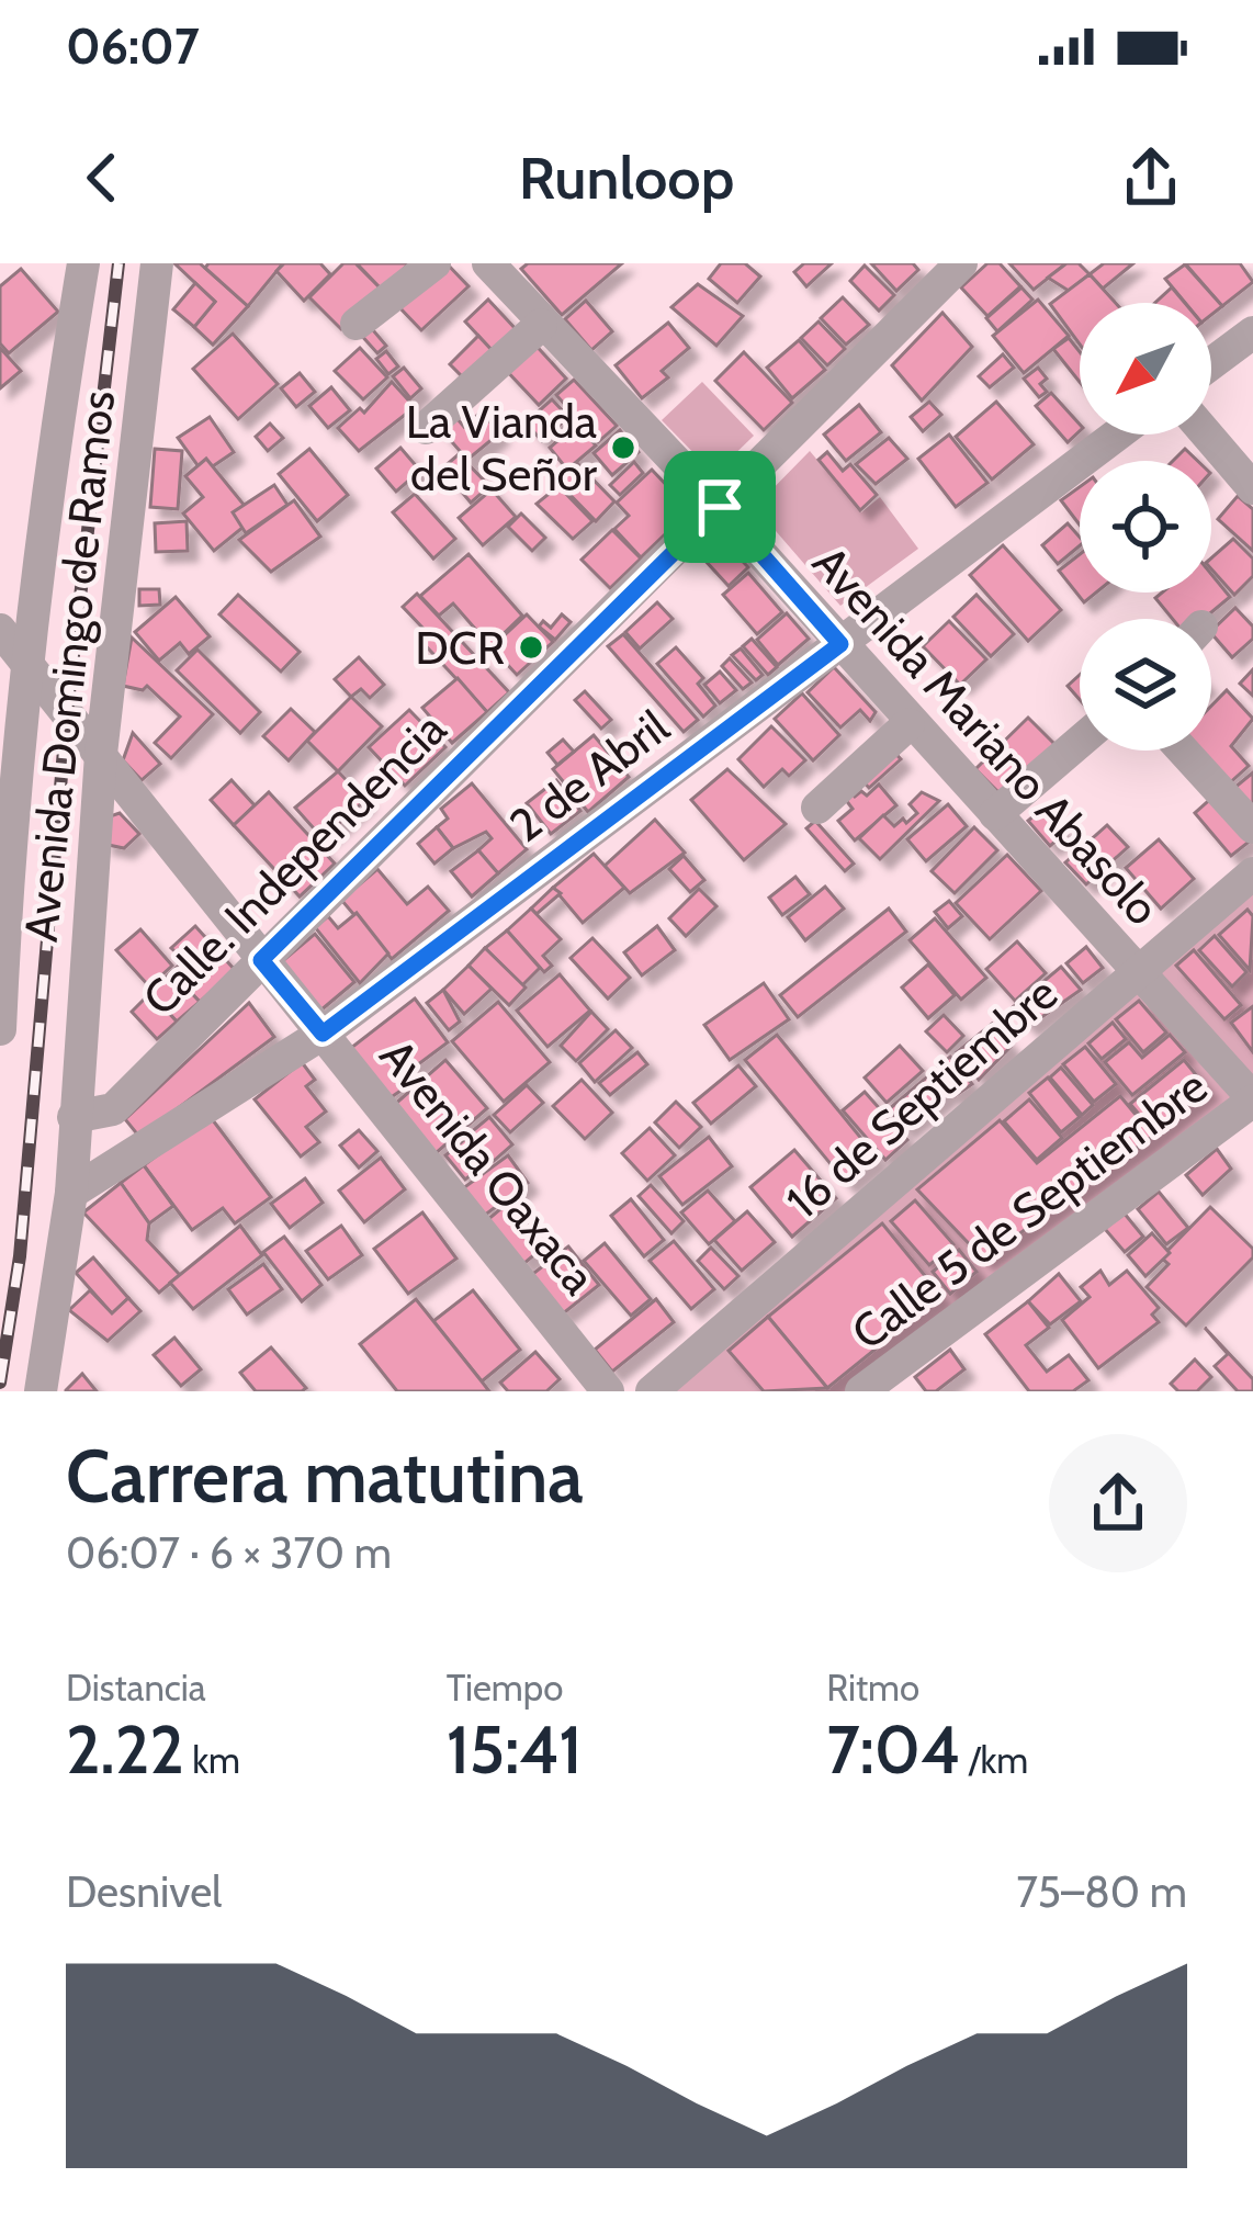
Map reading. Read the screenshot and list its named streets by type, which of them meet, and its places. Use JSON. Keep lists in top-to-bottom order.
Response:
{
  "streets": {
    "street": [
      "Avenida Domingo de Ramos",
      "Avenida Mariano Abasolo",
      "2 de Abril",
      "Calle. Independencia",
      "16 de Septiembre",
      "Avenida Oaxaca",
      "Calle 5 de Septiembre"
    ]
  },
  "crossings": [
    ["Avenida Domingo de Ramos", "2 de Abril"],
    ["Avenida Domingo de Ramos", "Calle. Independencia"],
    ["Avenida Domingo de Ramos", "Avenida Oaxaca"],
    ["Avenida Mariano Abasolo", "2 de Abril"],
    ["Avenida Mariano Abasolo", "Calle. Independencia"],
    ["Avenida Mariano Abasolo", "16 de Septiembre"],
    ["Avenida Mariano Abasolo", "Calle 5 de Septiembre"],
    ["2 de Abril", "Avenida Oaxaca"],
    ["Calle. Independencia", "Avenida Oaxaca"]
  ],
  "places": ["La Vianda del Señor", "DCR"],
  "north": "bottom left",
  "page": {
    "status": "06:07",
    "header": "Runloop",
    "heading": ["Carrera matutina", "06:07 · 6 × 370 m"],
    "stats": [
      ["Distancia", "2.22 km"],
      ["Tiempo", "15:41"],
      ["Ritmo", "7:04 /km"]
    ],
    "chart": ["Desnivel", "75–80 m"]
  }
}
